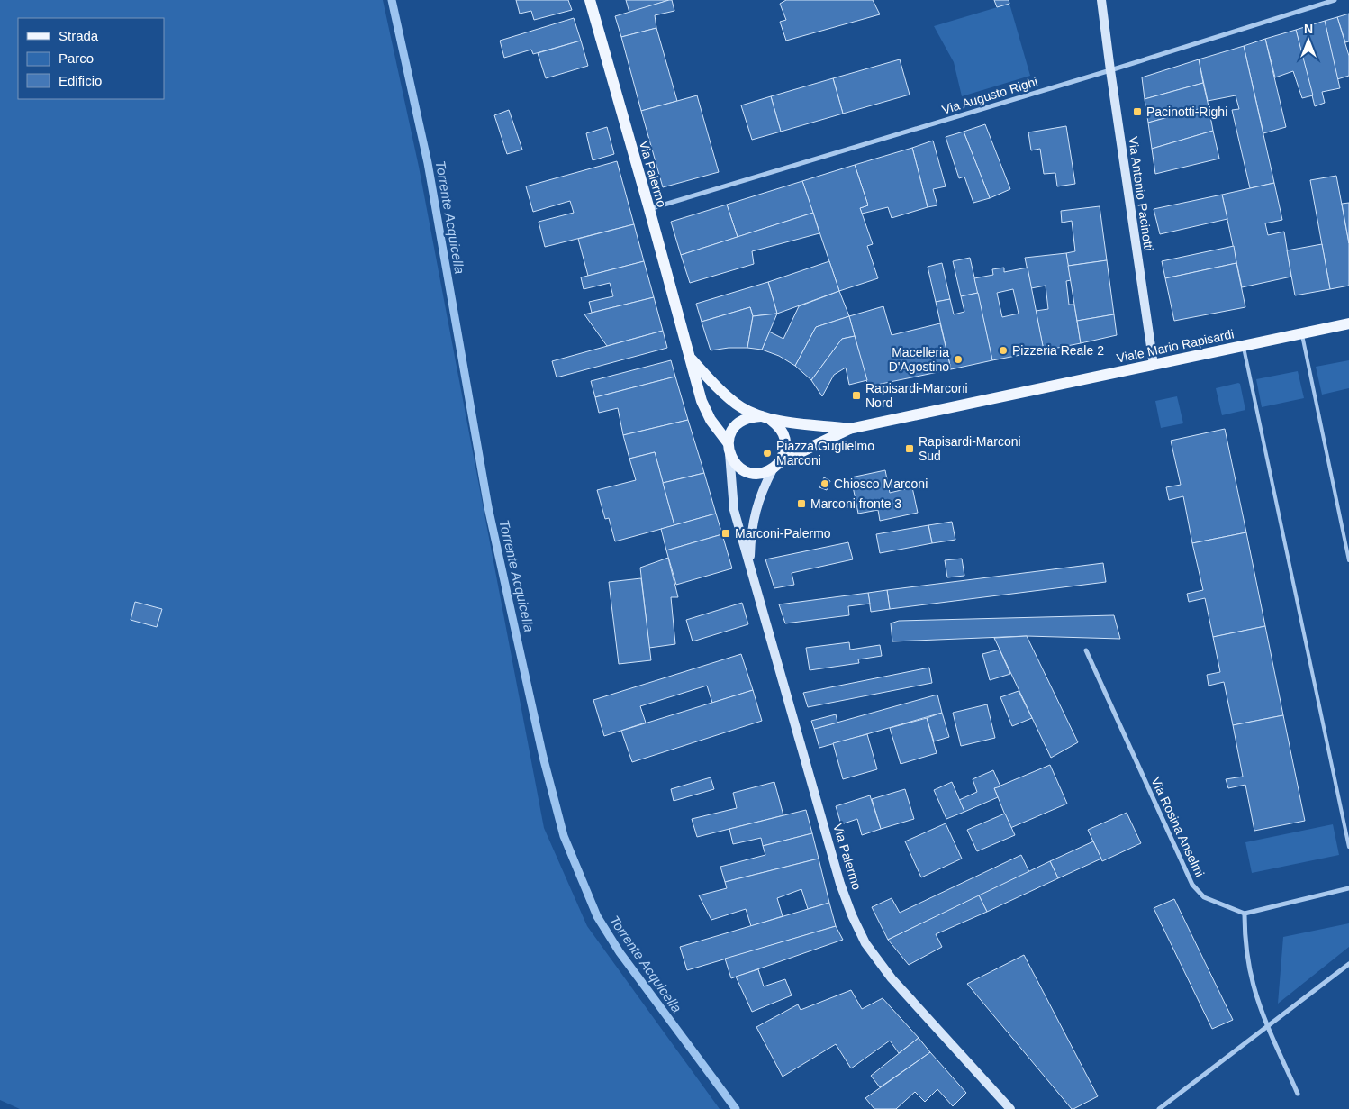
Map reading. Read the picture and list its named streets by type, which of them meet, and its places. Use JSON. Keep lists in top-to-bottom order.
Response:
{
  "streets": {
    "main road": ["Via Palermo", "Via Antonio Pacinotti", "Viale Mario Rapisardi"],
    "street": ["Via Augusto Righi", "Via Rosina Anselmi"]
  },
  "crossings": [
    ["Via Augusto Righi", "Via Palermo"],
    ["Via Augusto Righi", "Via Antonio Pacinotti"],
    ["Via Antonio Pacinotti", "Viale Mario Rapisardi"]
  ],
  "water": ["Torrente Acquicella"],
  "places": {
    "transit": [
      "Pacinotti-Righi",
      "Rapisardi-Marconi Nord",
      "Rapisardi-Marconi Sud",
      "Marconi fronte 3",
      "Marconi-Palermo"
    ],
    "other": [
      "Pizzeria Reale 2",
      "Macelleria D'Agostino",
      "Piazza Guglielmo Marconi",
      "Chiosco Marconi"
    ]
  },
  "legend": ["Strada", "Parco", "Edificio"],
  "north": "top"
}
